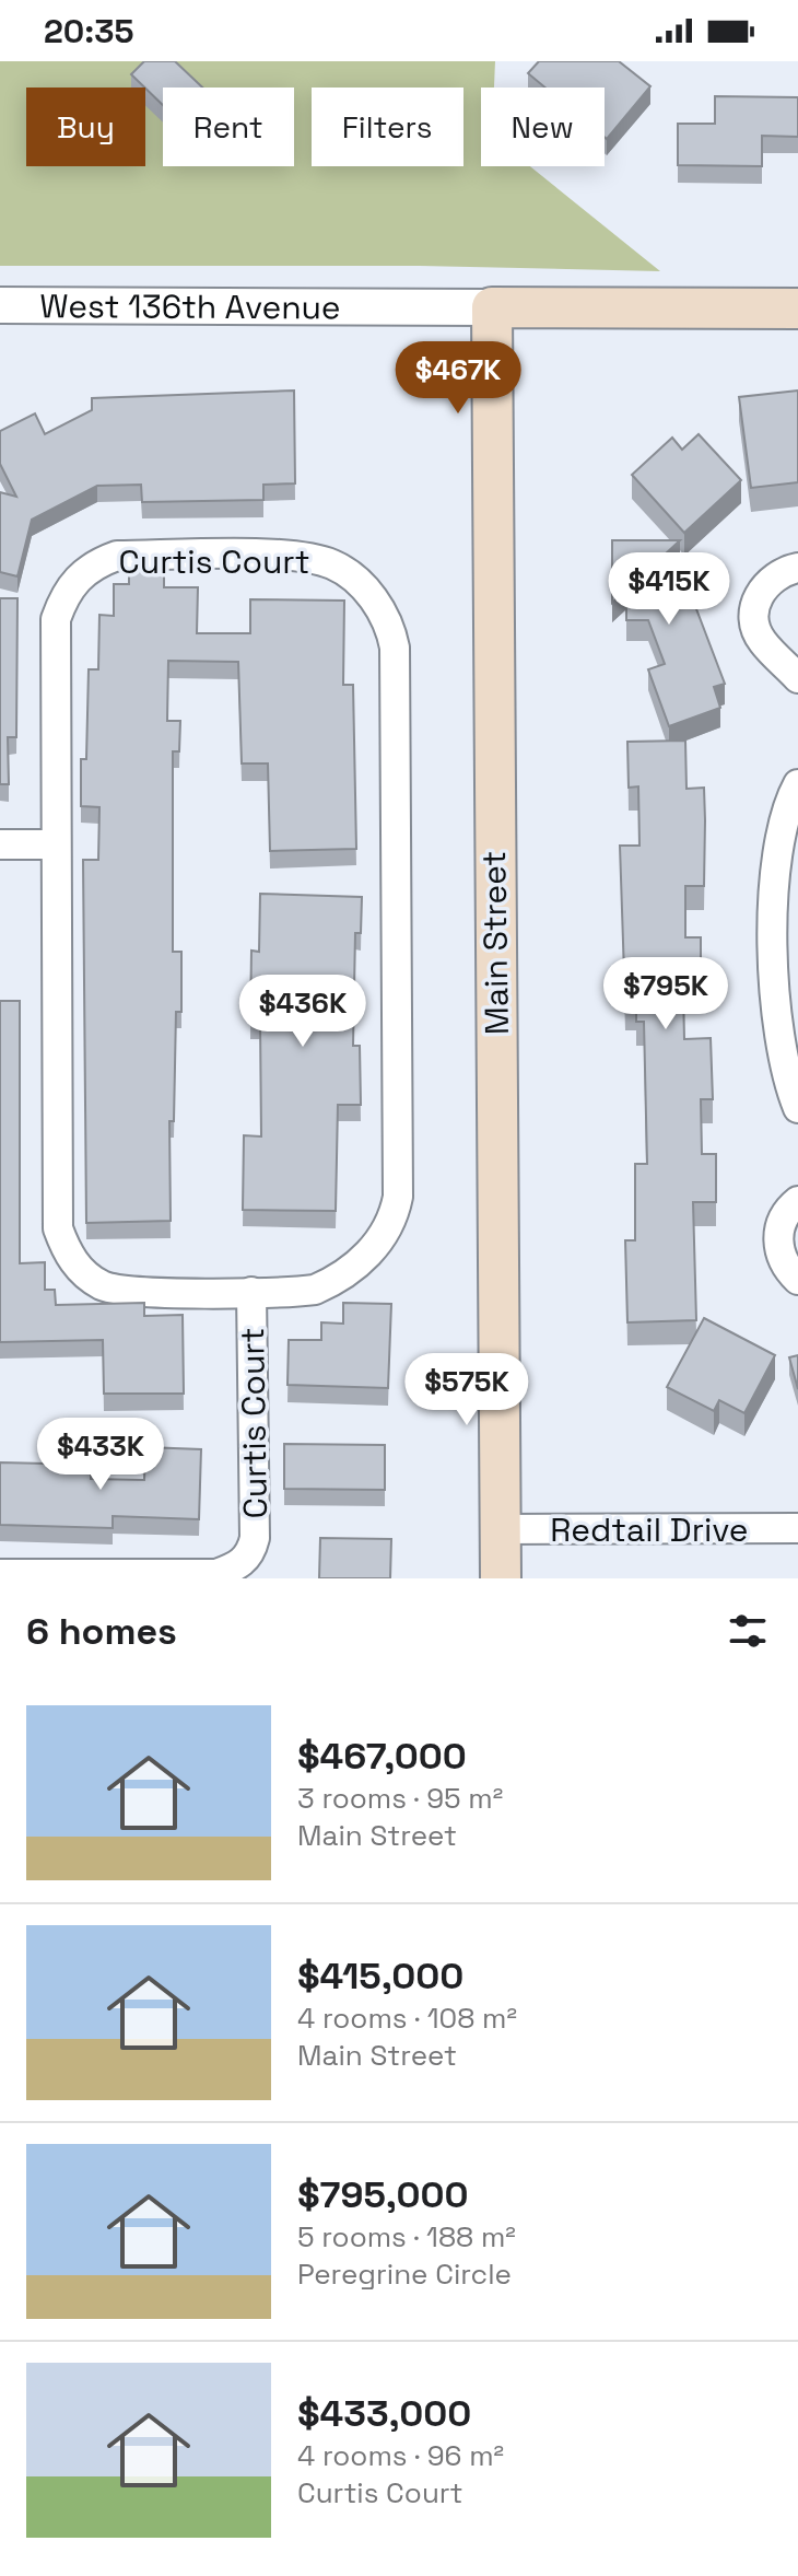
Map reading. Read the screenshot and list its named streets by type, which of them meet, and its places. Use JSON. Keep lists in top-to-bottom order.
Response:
{
  "streets": {
    "main road": ["West 136th Avenue", "Main Street"],
    "street": ["Curtis Court", "Redtail Drive"]
  },
  "crossings": [
    ["West 136th Avenue", "Main Street"],
    ["Main Street", "Redtail Drive"]
  ],
  "page": {
    "status": "20:35",
    "chip": [
      "Buy",
      "Rent",
      "Filters",
      "New"
    ],
    "price": [
      "$467K",
      "$415K",
      "$795K",
      "$436K",
      "$575K",
      "$433K"
    ],
    "heading": "6 homes",
    "list": [
      {
        "name": "$467,000",
        "note": "3 rooms · 95 m² · Main Street"
      },
      {
        "name": "$415,000",
        "note": "4 rooms · 108 m² · Main Street"
      },
      {
        "name": "$795,000",
        "note": "5 rooms · 188 m² · Peregrine Circle"
      },
      {
        "name": "$433,000",
        "note": "4 rooms · 96 m² · Curtis Court"
      }
    ]
  }
}
